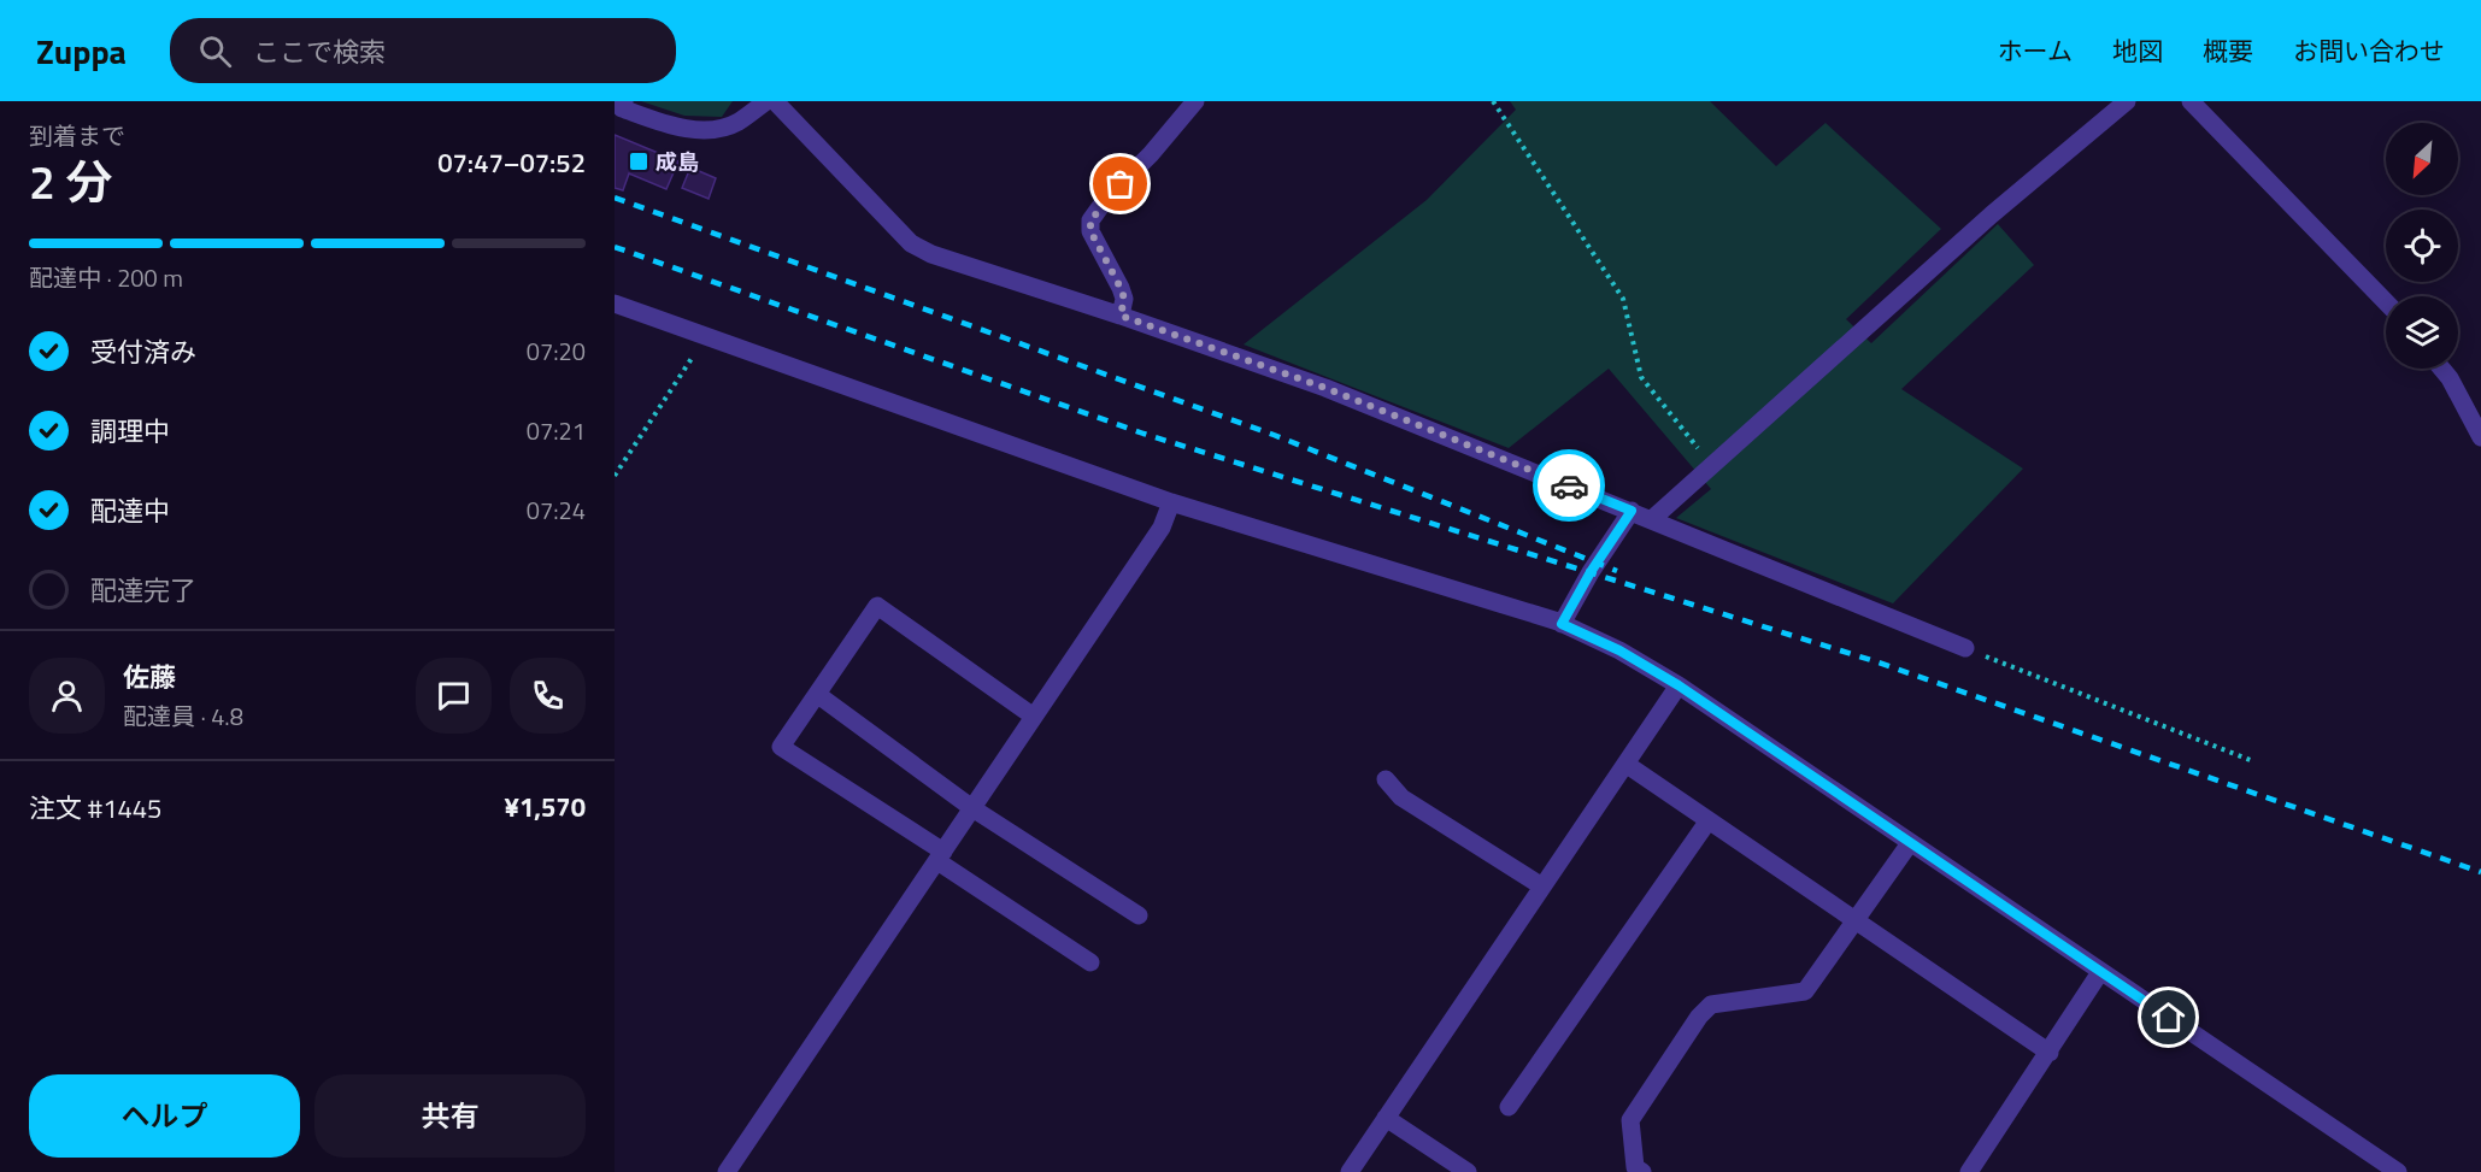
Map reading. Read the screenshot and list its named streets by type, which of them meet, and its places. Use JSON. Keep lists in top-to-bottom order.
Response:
{
  "places": {
    "transit": ["成島"]
  },
  "north": "bottom left",
  "page": {
    "header": "Zuppa",
    "search": "ここで検索",
    "nav": [
      "ホーム",
      "地図",
      "概要",
      "お問い合わせ"
    ],
    "heading": ["2 分", "到着まで", "07:47–07:52"],
    "panel": [
      "佐藤",
      "配達員 · 4.8",
      "注文 #1445",
      "¥1,570"
    ],
    "bar": "配達中 · 200 m",
    "list": [
      ["受付済み", "07:20"],
      ["調理中", "07:21"],
      ["配達中", "07:24"],
      "配達完了"
    ],
    "buttons": ["ヘルプ", "共有"]
  }
}
